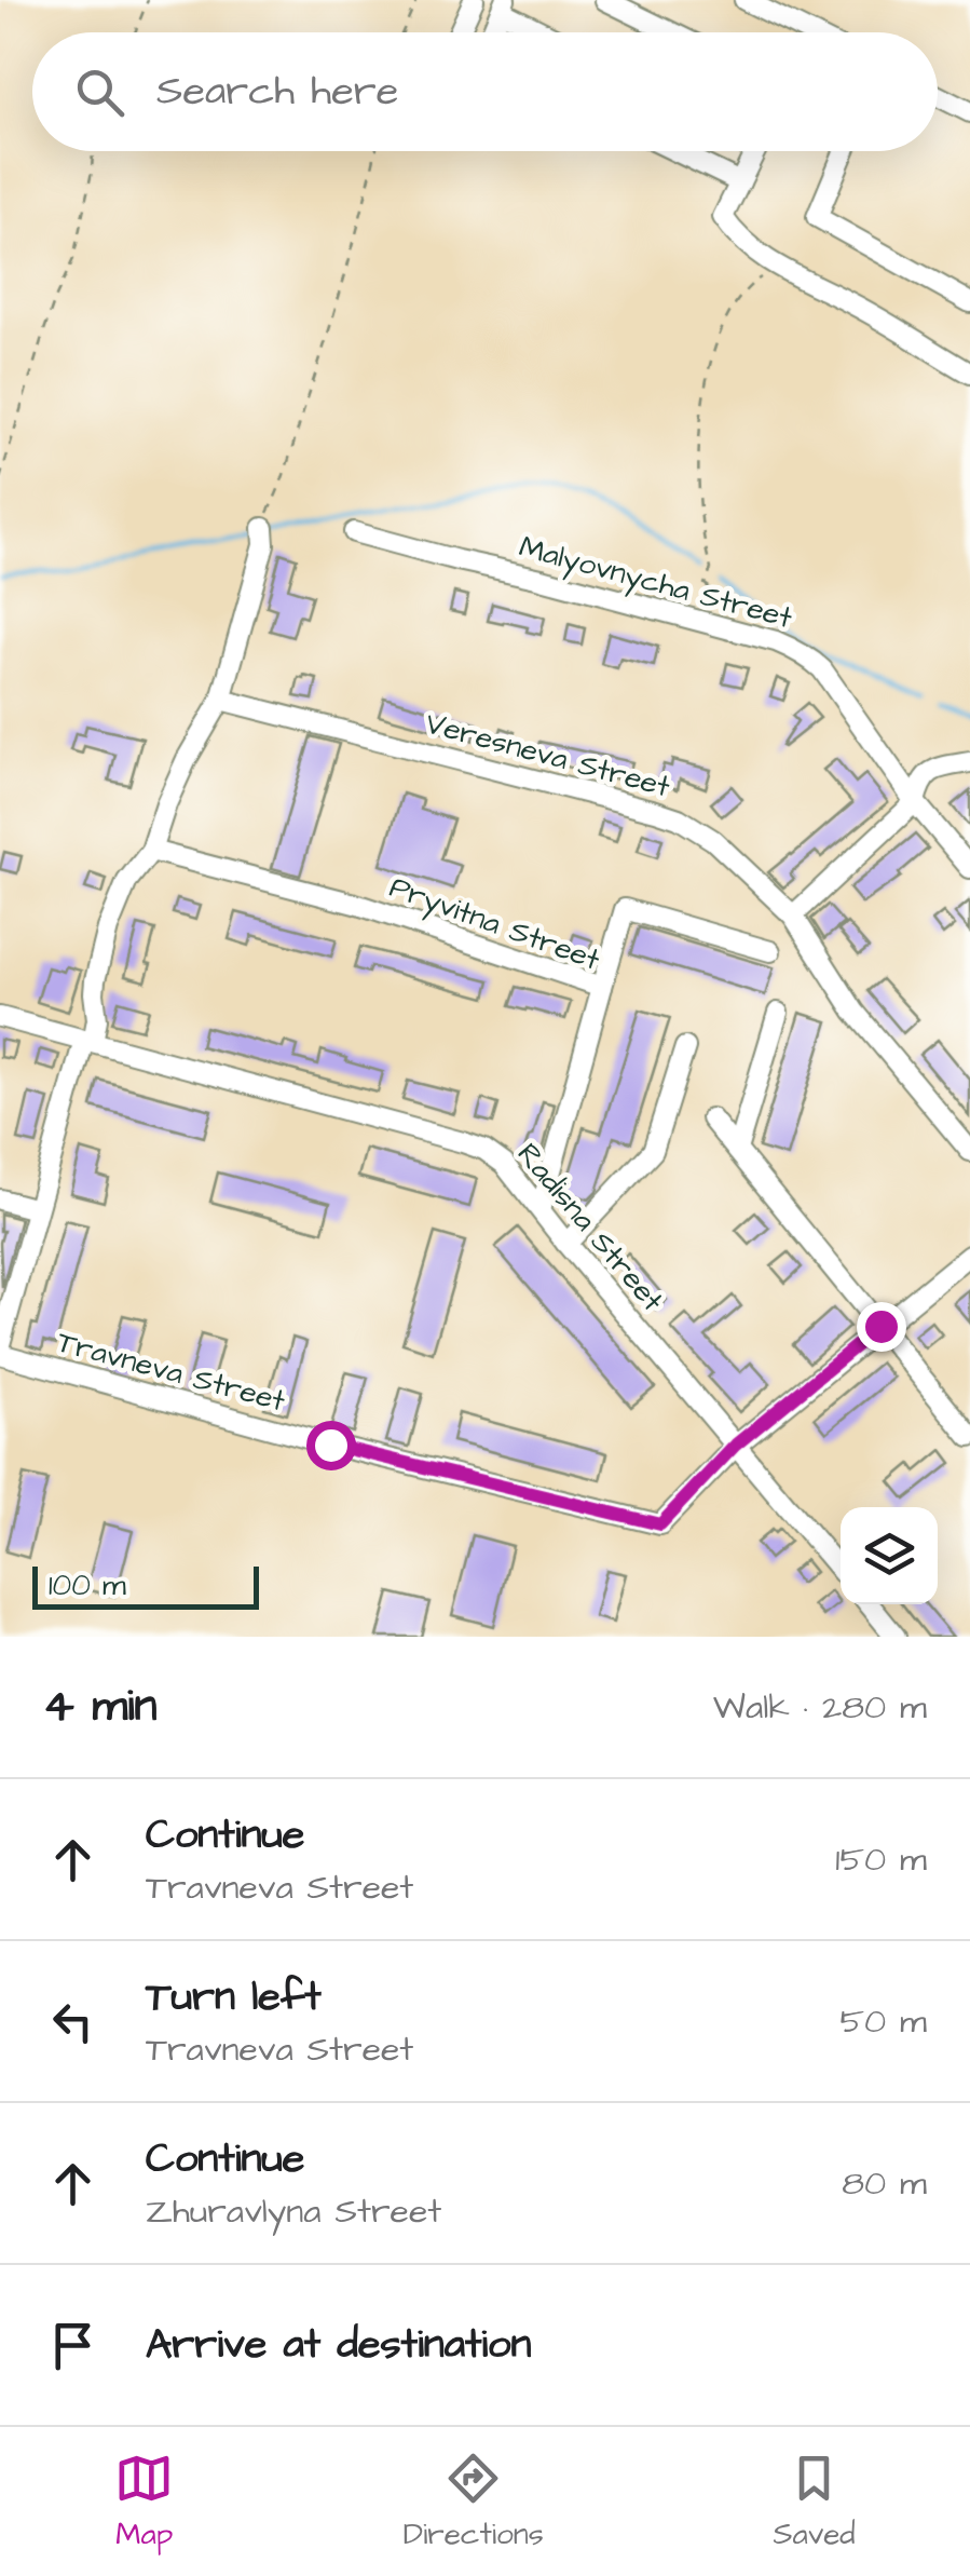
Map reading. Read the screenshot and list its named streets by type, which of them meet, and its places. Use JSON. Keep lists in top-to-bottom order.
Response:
{
  "streets": {
    "street": [
      "Malyovnycha Street",
      "Veresneva Street",
      "Pryvitna Street",
      "Radisna Street",
      "Travneva Street"
    ]
  },
  "crossings": [
    ["Pryvitna Street", "Radisna Street"],
    ["Radisna Street", "Travneva Street"]
  ],
  "scale_bar": "100 m",
  "page": {
    "search": "Search here",
    "scale": "100 m",
    "heading": ["4 min", "Walk · 280 m"],
    "list": [
      ["Continue", "Travneva Street", "150 m"],
      ["Turn left", "Travneva Street", "50 m"],
      ["Continue", "Zhuravlyna Street", "80 m"],
      "Arrive at destination"
    ],
    "nav": ["Map", "Directions", "Saved"]
  }
}
